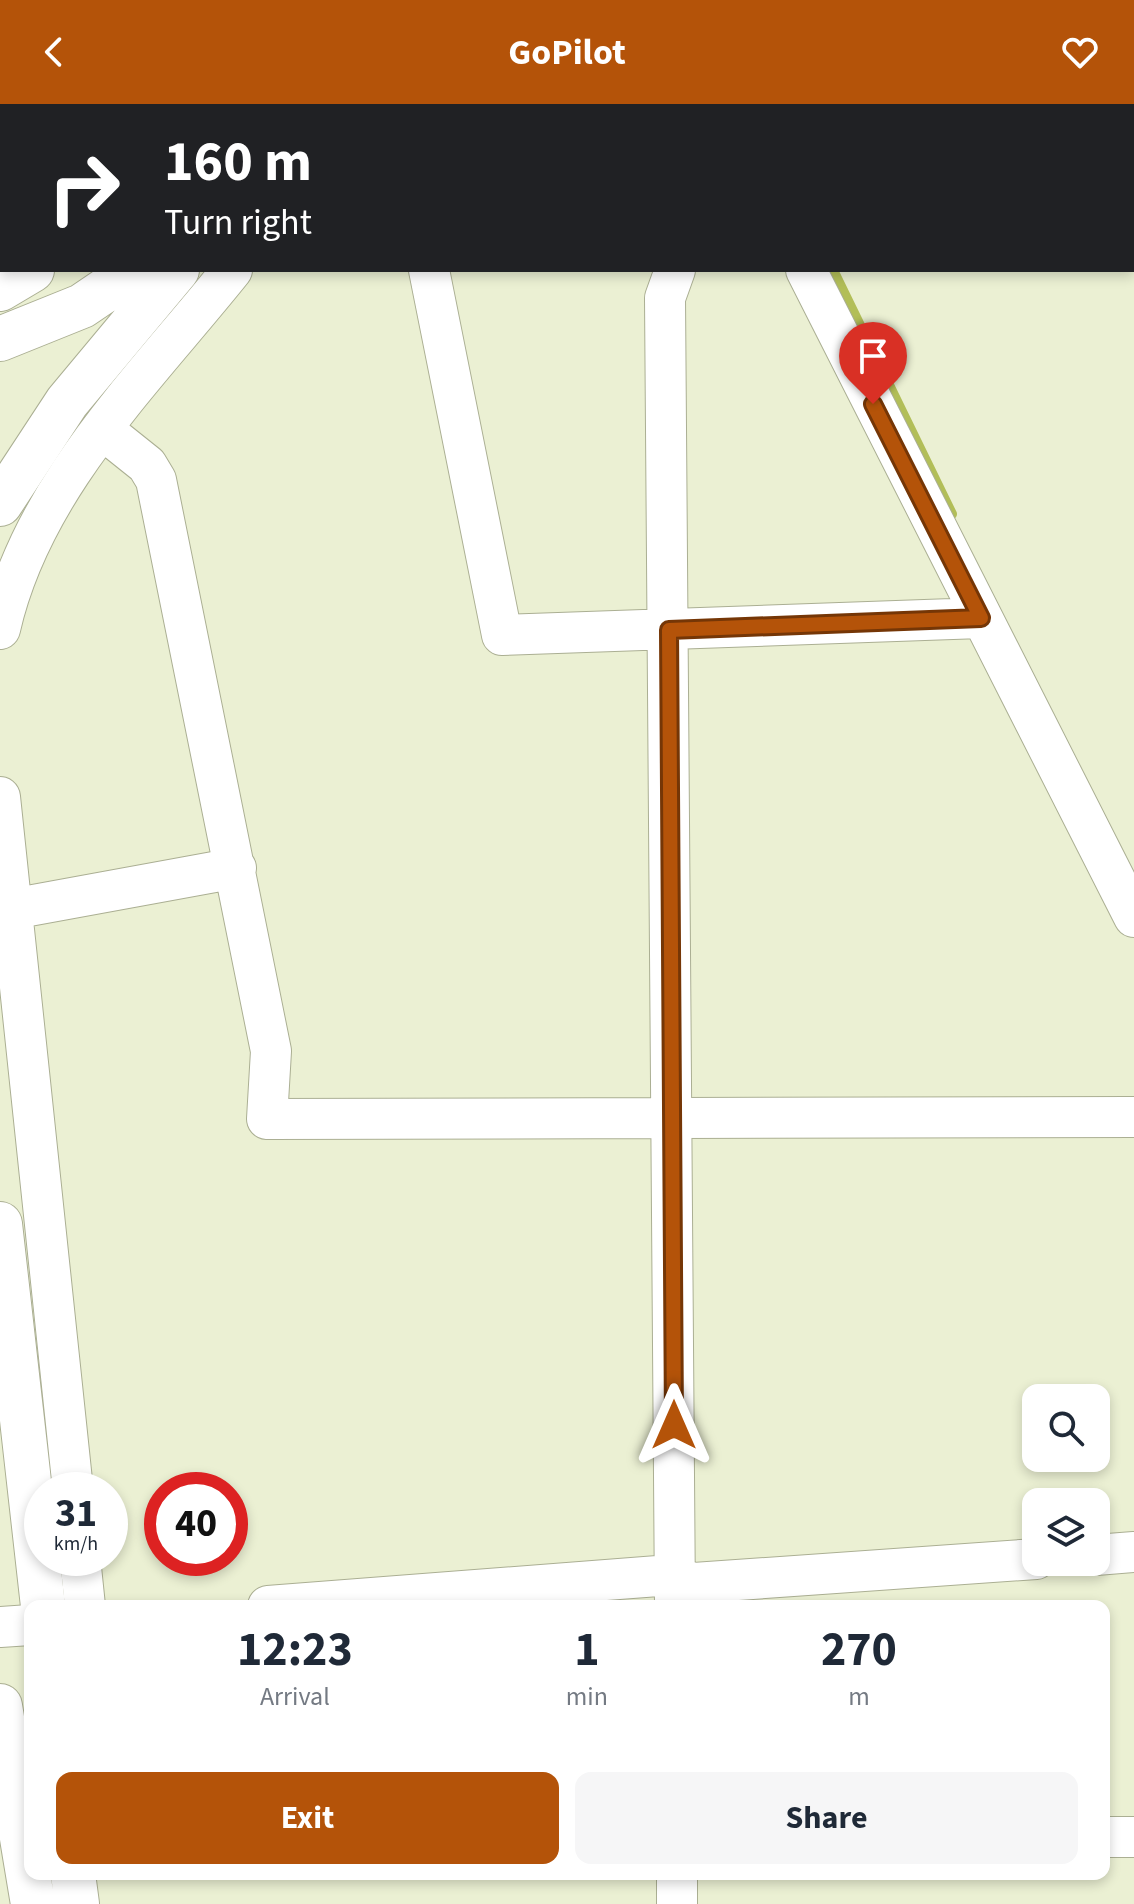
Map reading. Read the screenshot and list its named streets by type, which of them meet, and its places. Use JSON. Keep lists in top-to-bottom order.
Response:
{
  "page": {
    "header": "GoPilot",
    "turn": ["160 m", "Turn right"],
    "speed": "31 km/h",
    "limit": "40",
    "eta": [
      "12:23",
      "Arrival",
      "1",
      "min",
      "270",
      "m"
    ],
    "buttons": ["Exit", "Share"]
  }
}
